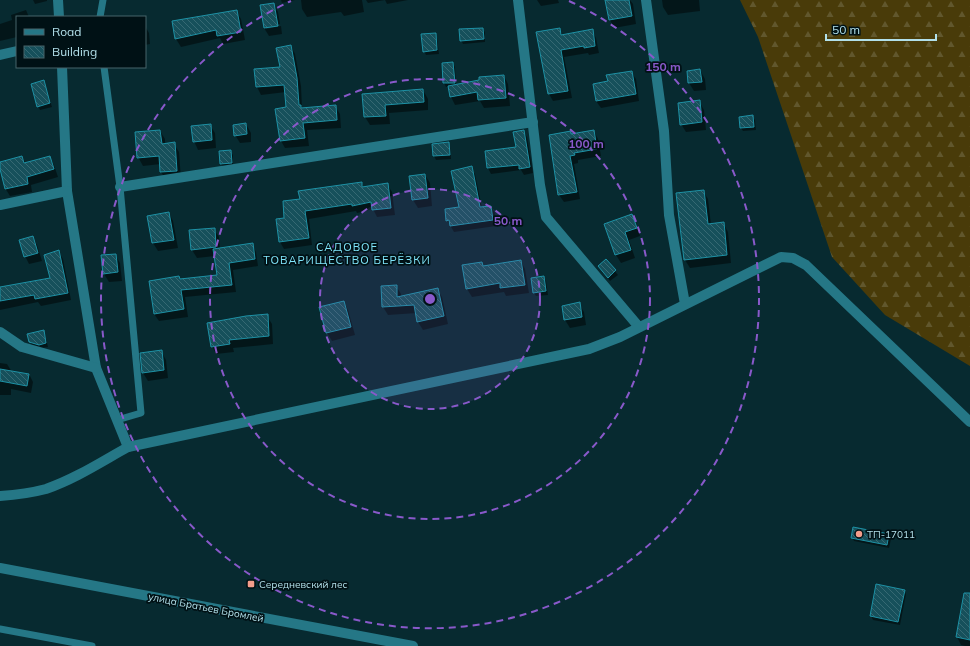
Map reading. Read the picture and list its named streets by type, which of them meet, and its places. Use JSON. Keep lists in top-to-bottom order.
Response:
{
  "streets": {
    "street": ["улица Братьев Бромлей"]
  },
  "districts": ["САДОВОЕ ТОВАРИЩЕСТВО БЕРЁЗКИ"],
  "places": {
    "other": ["ТП-17011"],
    "transit": ["Середневский лес"]
  },
  "legend": ["Road", "Building"],
  "scale_bar": "50 m",
  "rings": ["150 m", "100 m", "50 m"]
}
